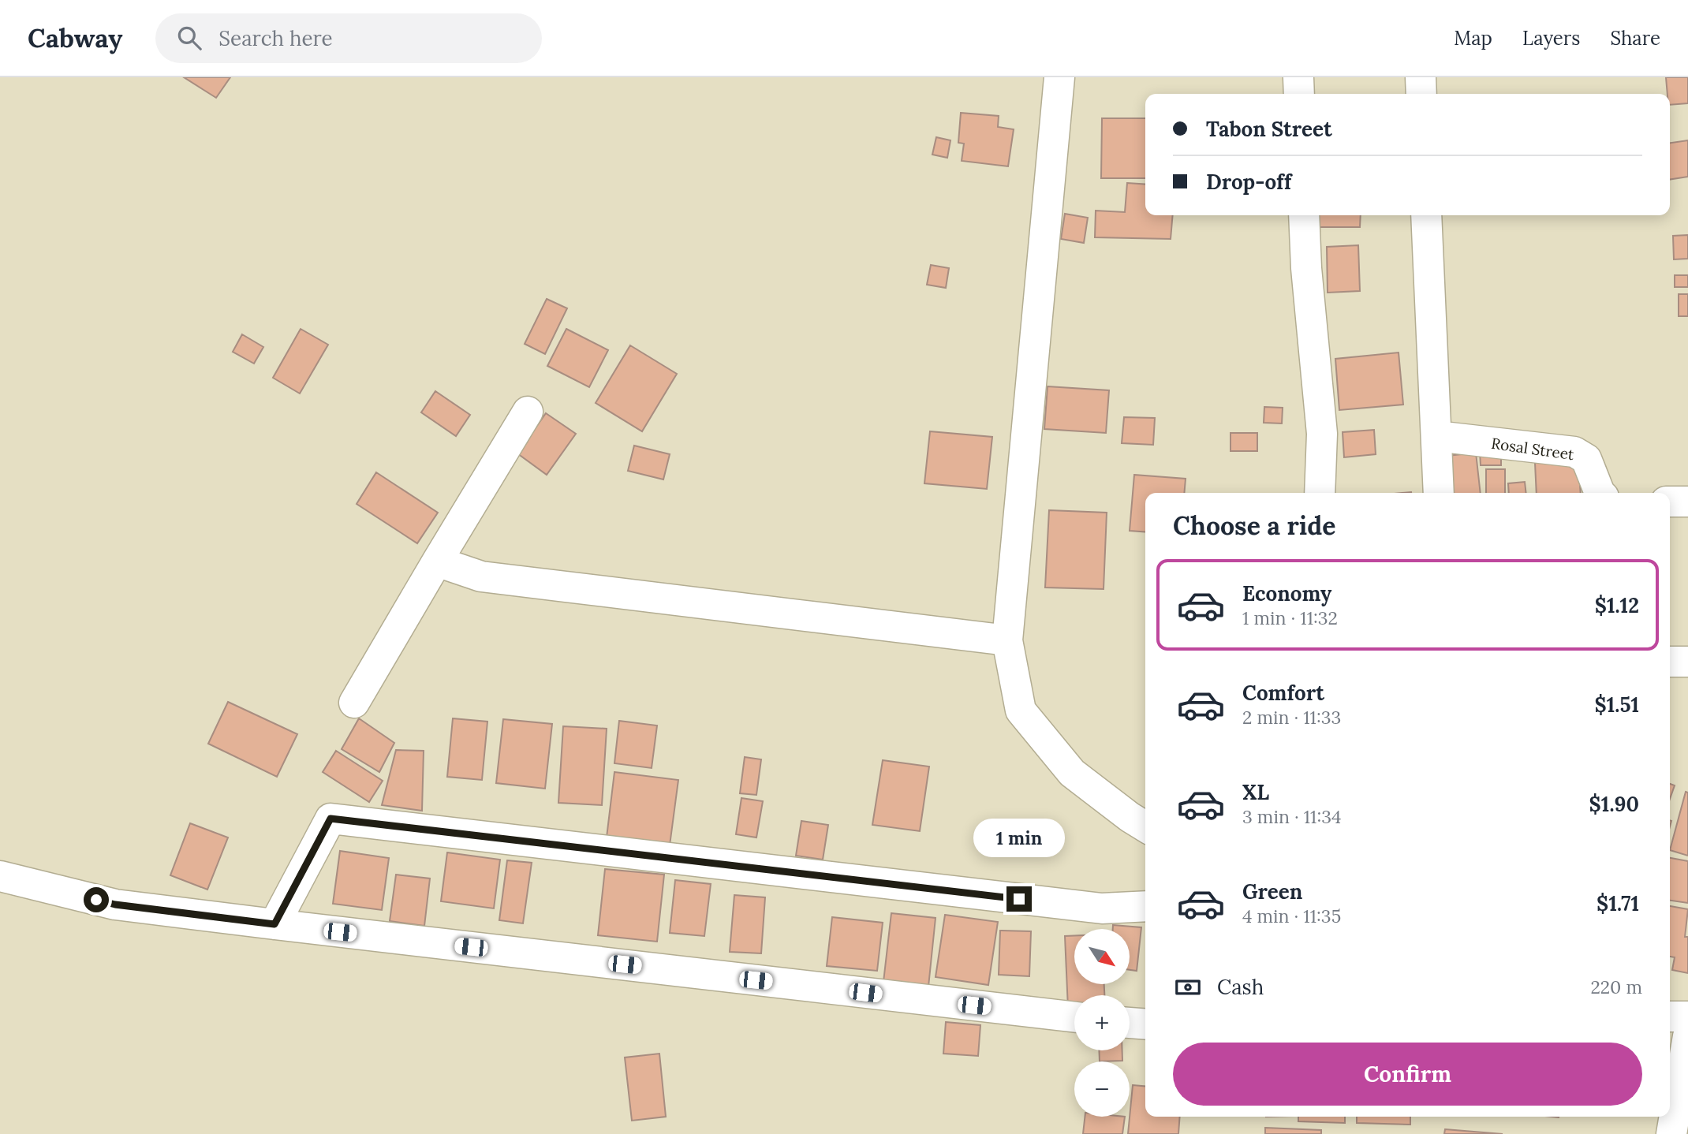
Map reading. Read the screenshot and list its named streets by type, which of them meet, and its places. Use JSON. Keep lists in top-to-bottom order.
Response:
{
  "streets": {
    "street": ["Rosal Street"]
  },
  "north": "bottom right",
  "page": {
    "header": "Cabway",
    "search": "Search here",
    "nav": ["Map", "Layers", "Share"],
    "banner": ["Tabon Street", "Drop-off"],
    "heading": "Choose a ride",
    "list": [
      {
        "name": "Economy",
        "note": "1 min · 11:32",
        "value": "$1.12"
      },
      {
        "name": "Comfort",
        "note": "2 min · 11:33",
        "value": "$1.51"
      },
      {
        "name": "XL",
        "note": "3 min · 11:34",
        "value": "$1.90"
      },
      {
        "name": "Green",
        "note": "4 min · 11:35",
        "value": "$1.71"
      }
    ],
    "bubble": "1 min",
    "map_buttons": ["+", "−"],
    "pay": ["Cash", "220 m"],
    "buttons": "Confirm"
  }
}
